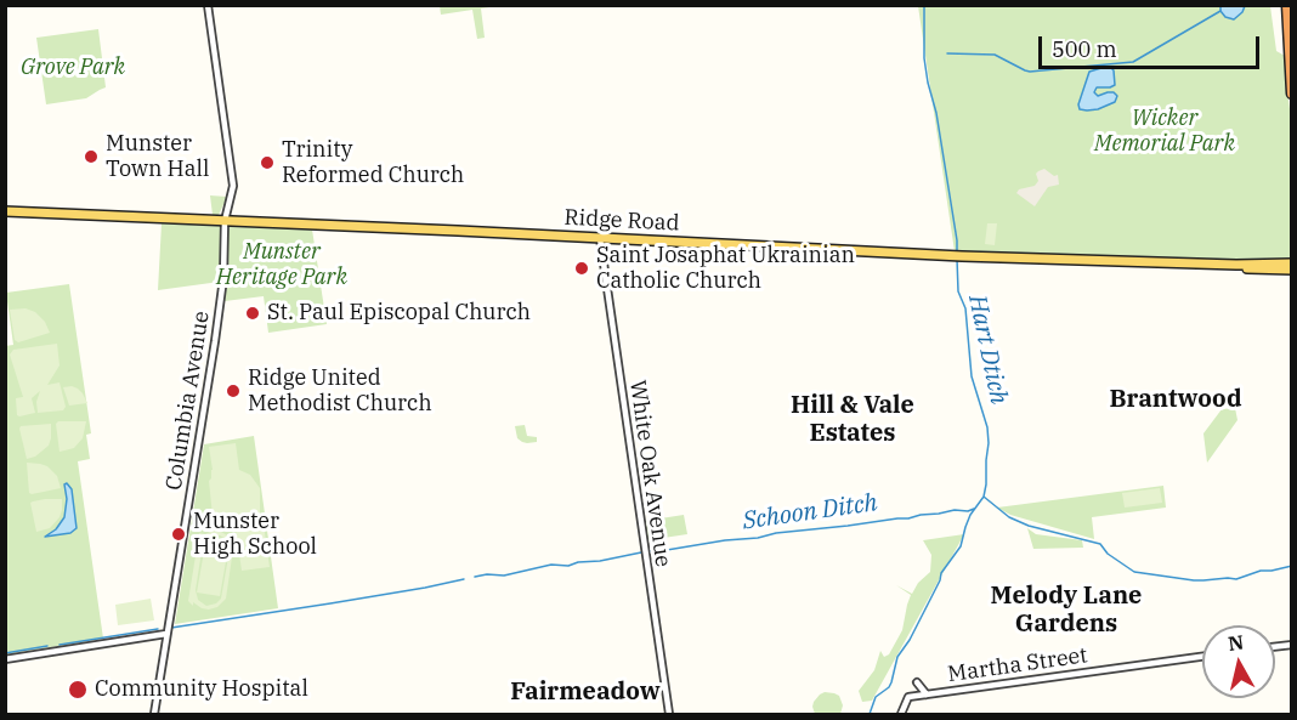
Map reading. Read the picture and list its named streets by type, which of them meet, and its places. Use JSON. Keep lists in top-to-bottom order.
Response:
{
  "streets": {
    "main road": ["Ridge Road"],
    "street": ["Columbia Avenue", "White Oak Avenue", "Martha Street"]
  },
  "crossings": [
    ["Ridge Road", "Columbia Avenue"],
    ["Ridge Road", "White Oak Avenue"]
  ],
  "districts": [
    "Brantwood",
    "Hill & Vale Estates",
    "Melody Lane Gardens",
    "Fairmeadow"
  ],
  "water": ["Hart Dtich", "Schoon Ditch"],
  "parks": ["Grove Park", "Wicker Memorial Park", "Munster Heritage Park"],
  "places": [
    "Munster Town Hall",
    "Trinity Reformed Church",
    "Saint Josaphat Ukrainian Catholic Church",
    "St. Paul Episcopal Church",
    "Ridge United Methodist Church",
    "Munster High School",
    "Community Hospital"
  ],
  "scale_bar": "500 m",
  "north": "top"
}
